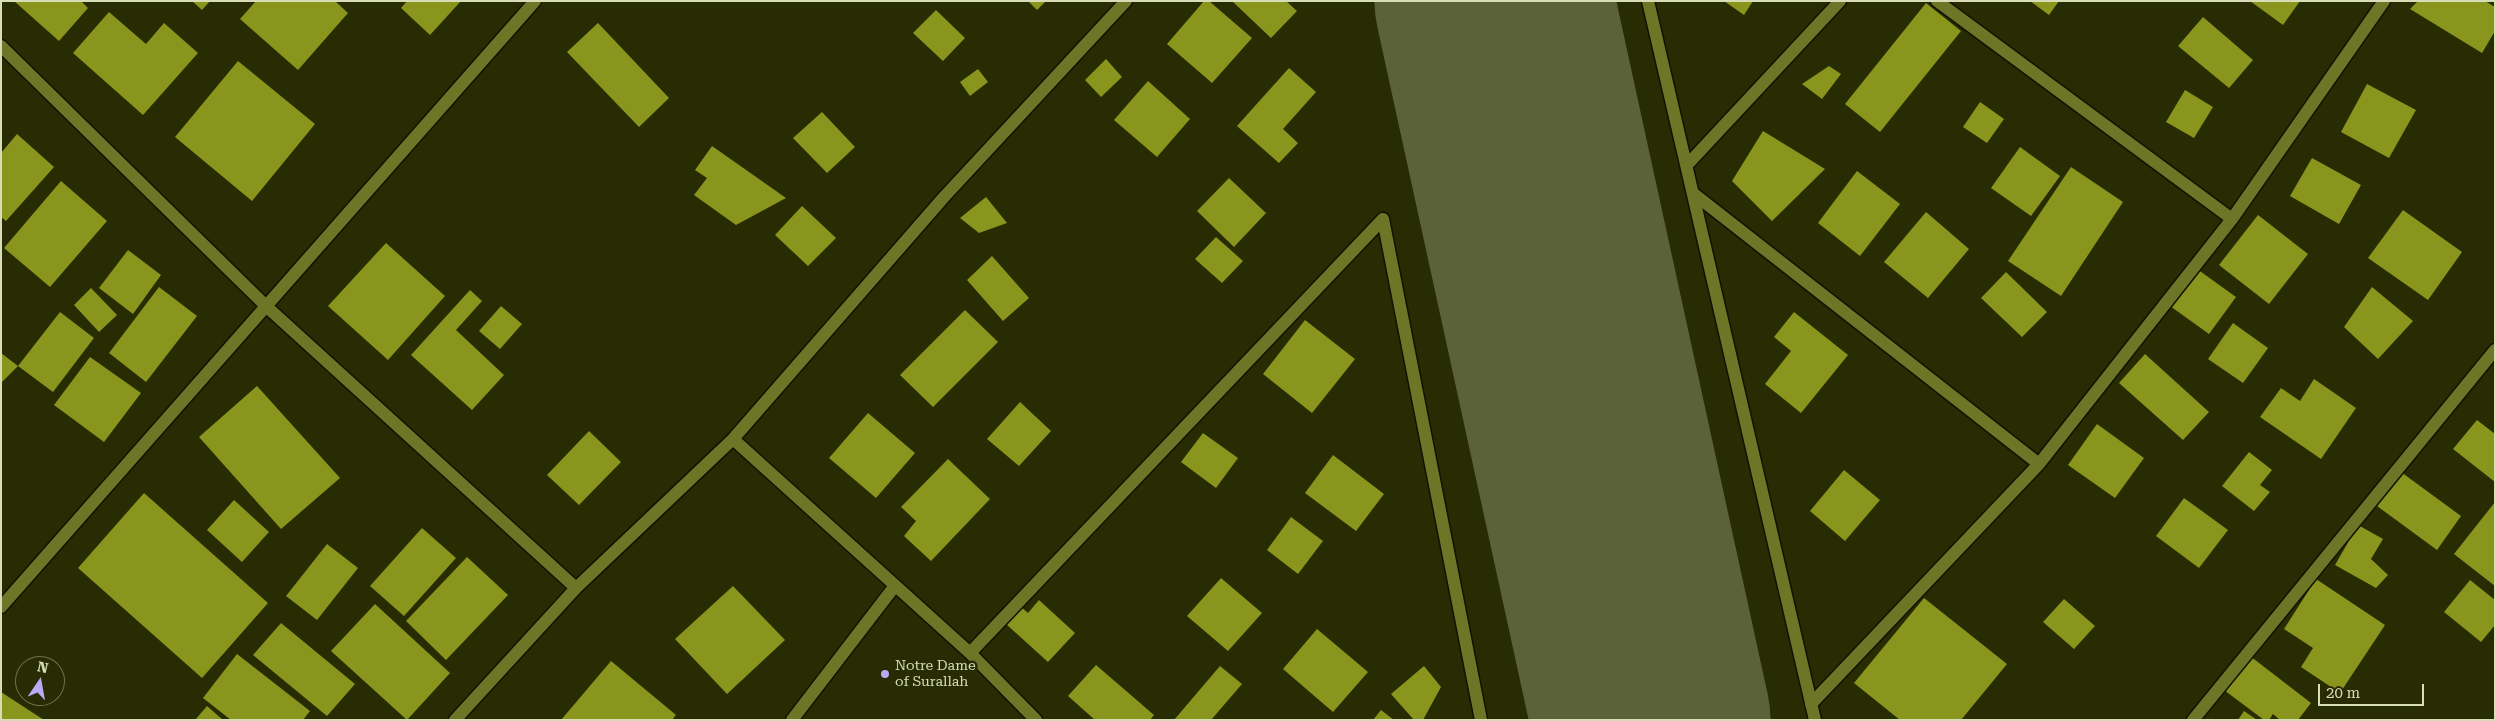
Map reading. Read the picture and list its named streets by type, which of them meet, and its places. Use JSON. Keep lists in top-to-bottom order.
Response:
{
  "places": ["Notre Dame of Surallah"],
  "scale_bar": "20 m",
  "north": "top"
}
